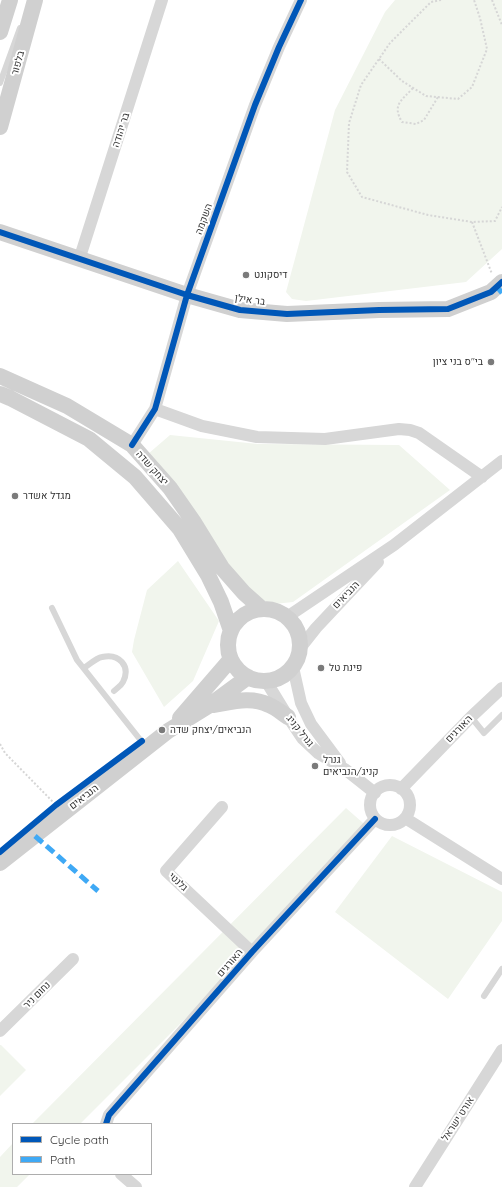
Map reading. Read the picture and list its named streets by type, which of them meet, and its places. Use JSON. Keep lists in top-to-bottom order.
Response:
{
  "streets": {
    "street": [
      "בלפור",
      "בר יהודה",
      "השקמה",
      "בר אילן",
      "יצחק שדה",
      "הנביאים",
      "האורגים",
      "גנרל קניג",
      "גלנטי",
      "נחום ניר",
      "אורט ישראל"
    ]
  },
  "crossings": [
    ["בר יהודה", "בר אילן"],
    ["השקמה", "בר אילן"],
    ["השקמה", "יצחק שדה"],
    ["יצחק שדה", "הנביאים"],
    ["יצחק שדה", "גנרל קניג"],
    ["הנביאים", "גנרל קניג"],
    ["האורגים", "גנרל קניג"],
    ["האורגים", "גלנטי"]
  ],
  "places": [
    "דיסקונט",
    "בי\"ס בני ציון",
    "מגדל אשדר",
    "פינת טל",
    "הנביאים/יצחק שדה",
    "גנרל קניג/הנביאים"
  ],
  "legend": ["Cycle path", "Path"]
}
